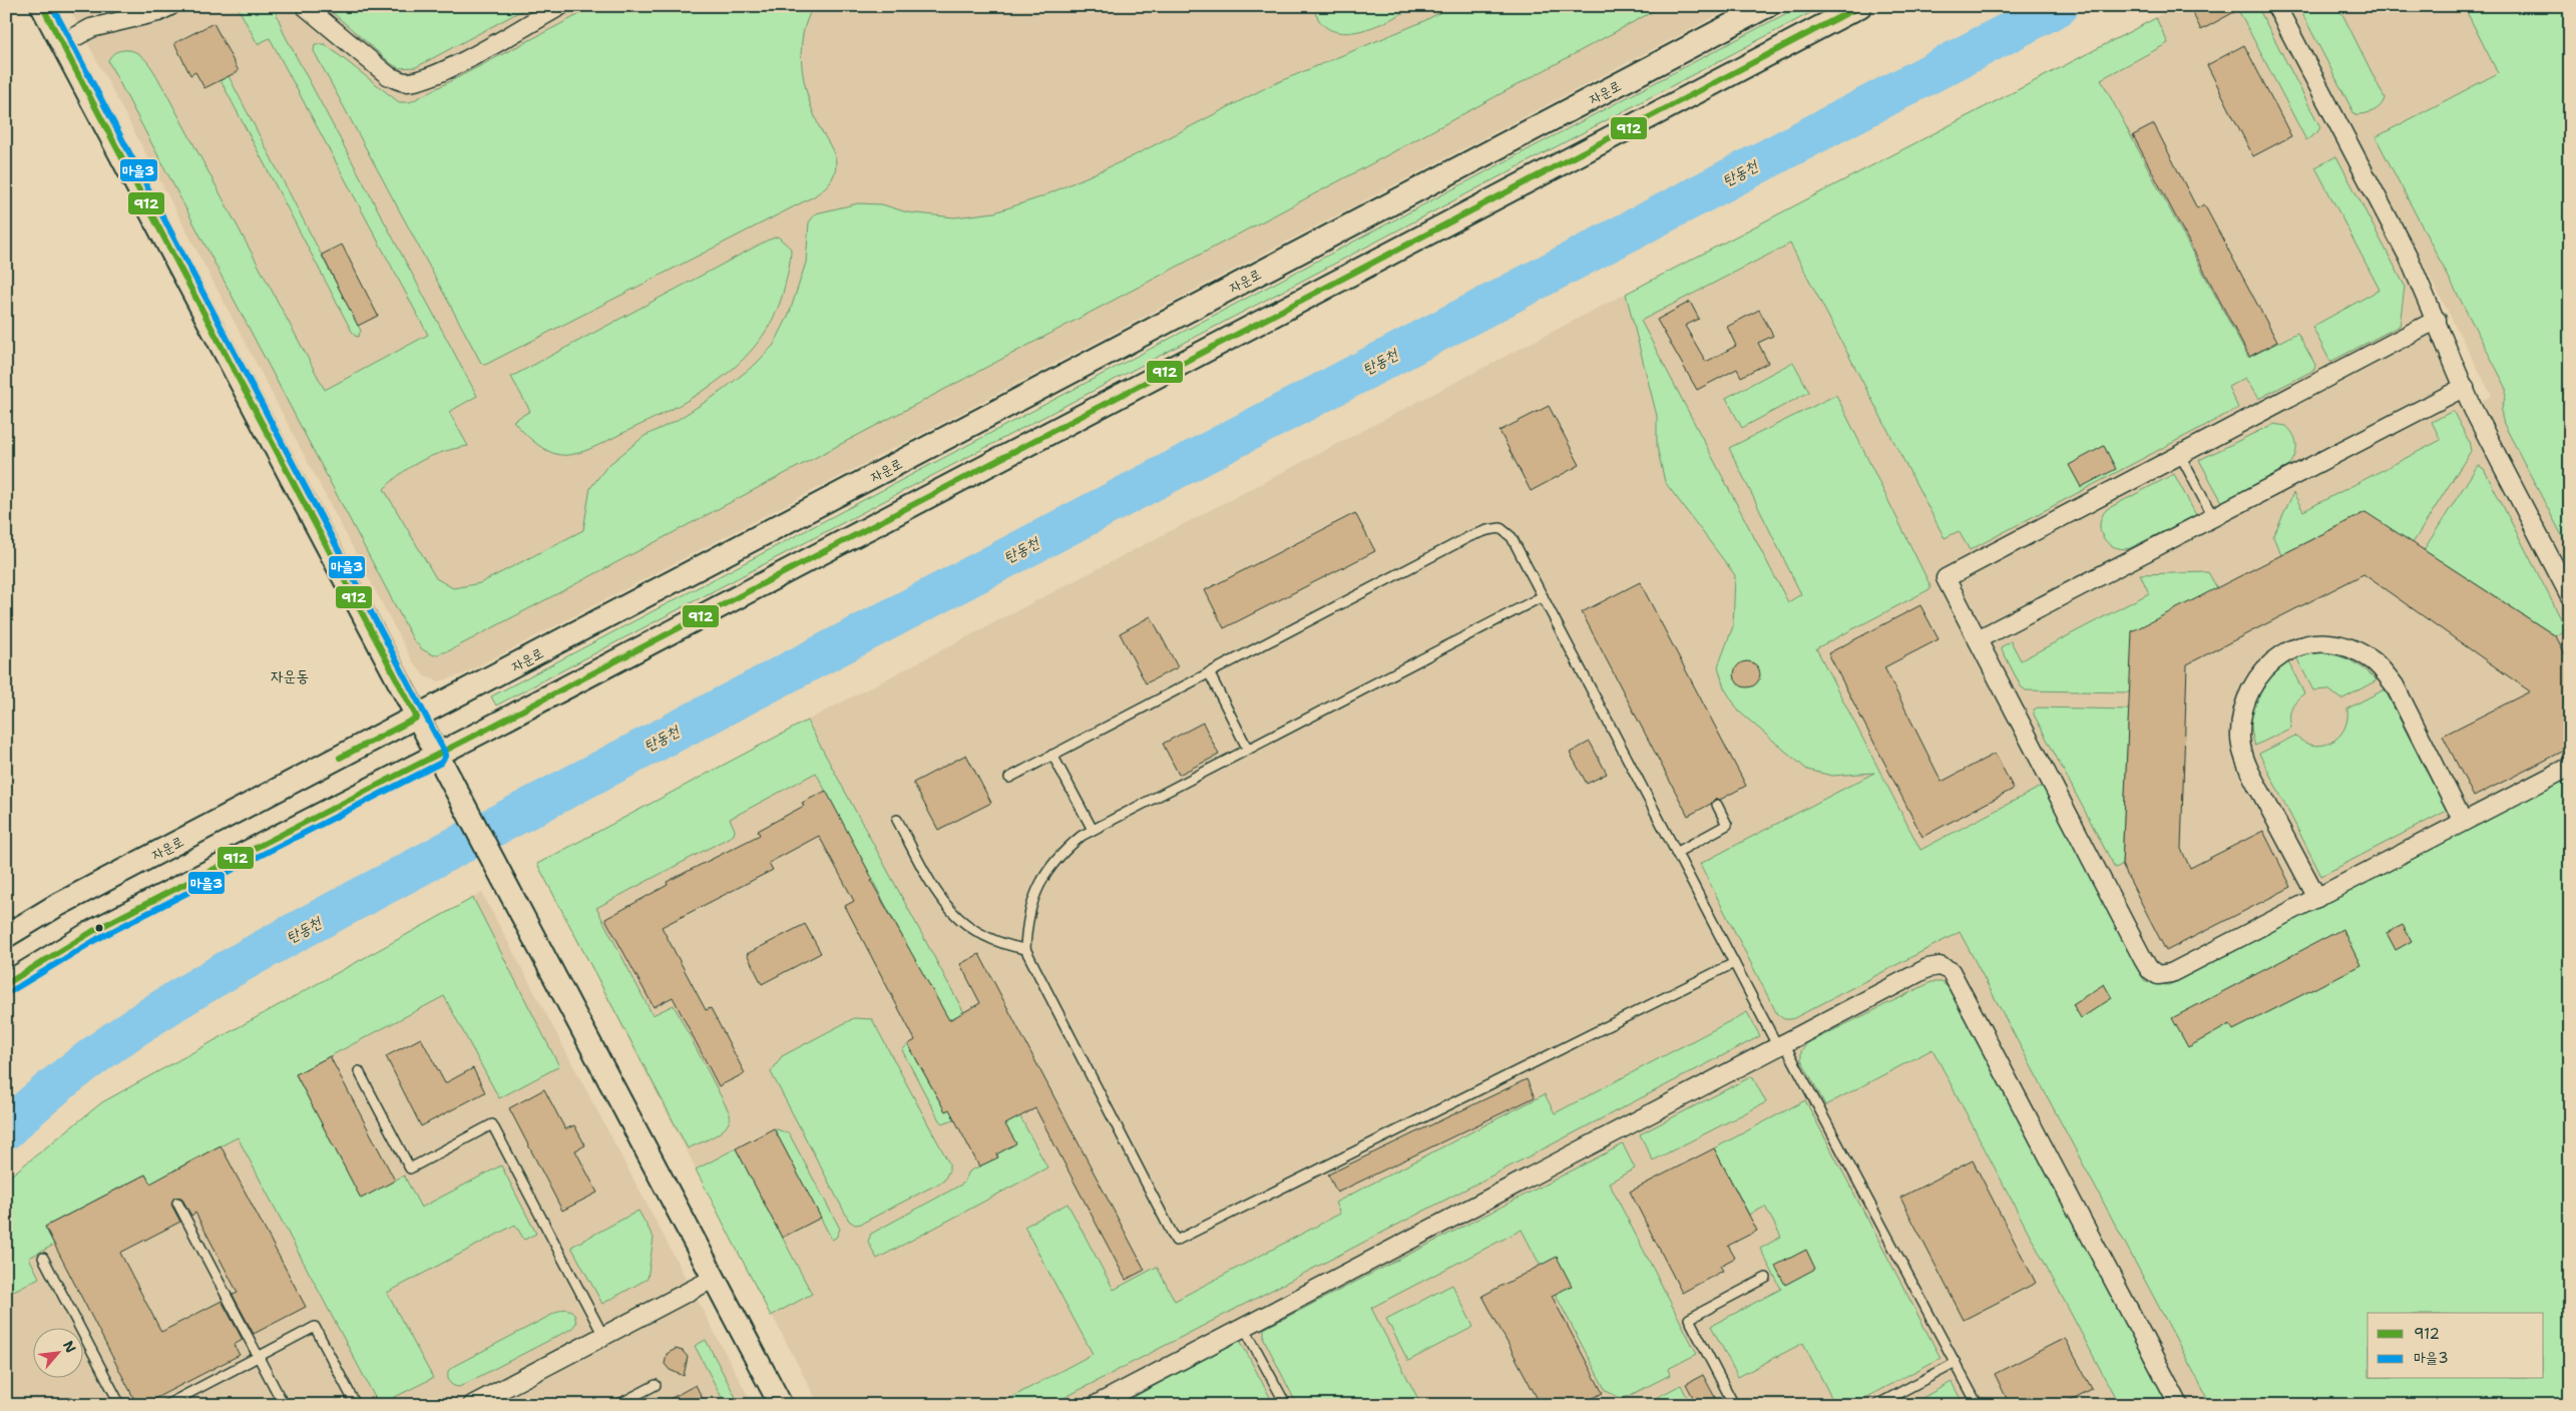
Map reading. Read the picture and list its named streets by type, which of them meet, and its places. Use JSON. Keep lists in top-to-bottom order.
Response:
{
  "streets": {
    "street": ["자운로"]
  },
  "districts": ["자운동"],
  "water": ["탄동천"],
  "lines": ["transit line 912", "transit line 마을3"],
  "legend": ["912", "마을3"],
  "north": "top right"
}
